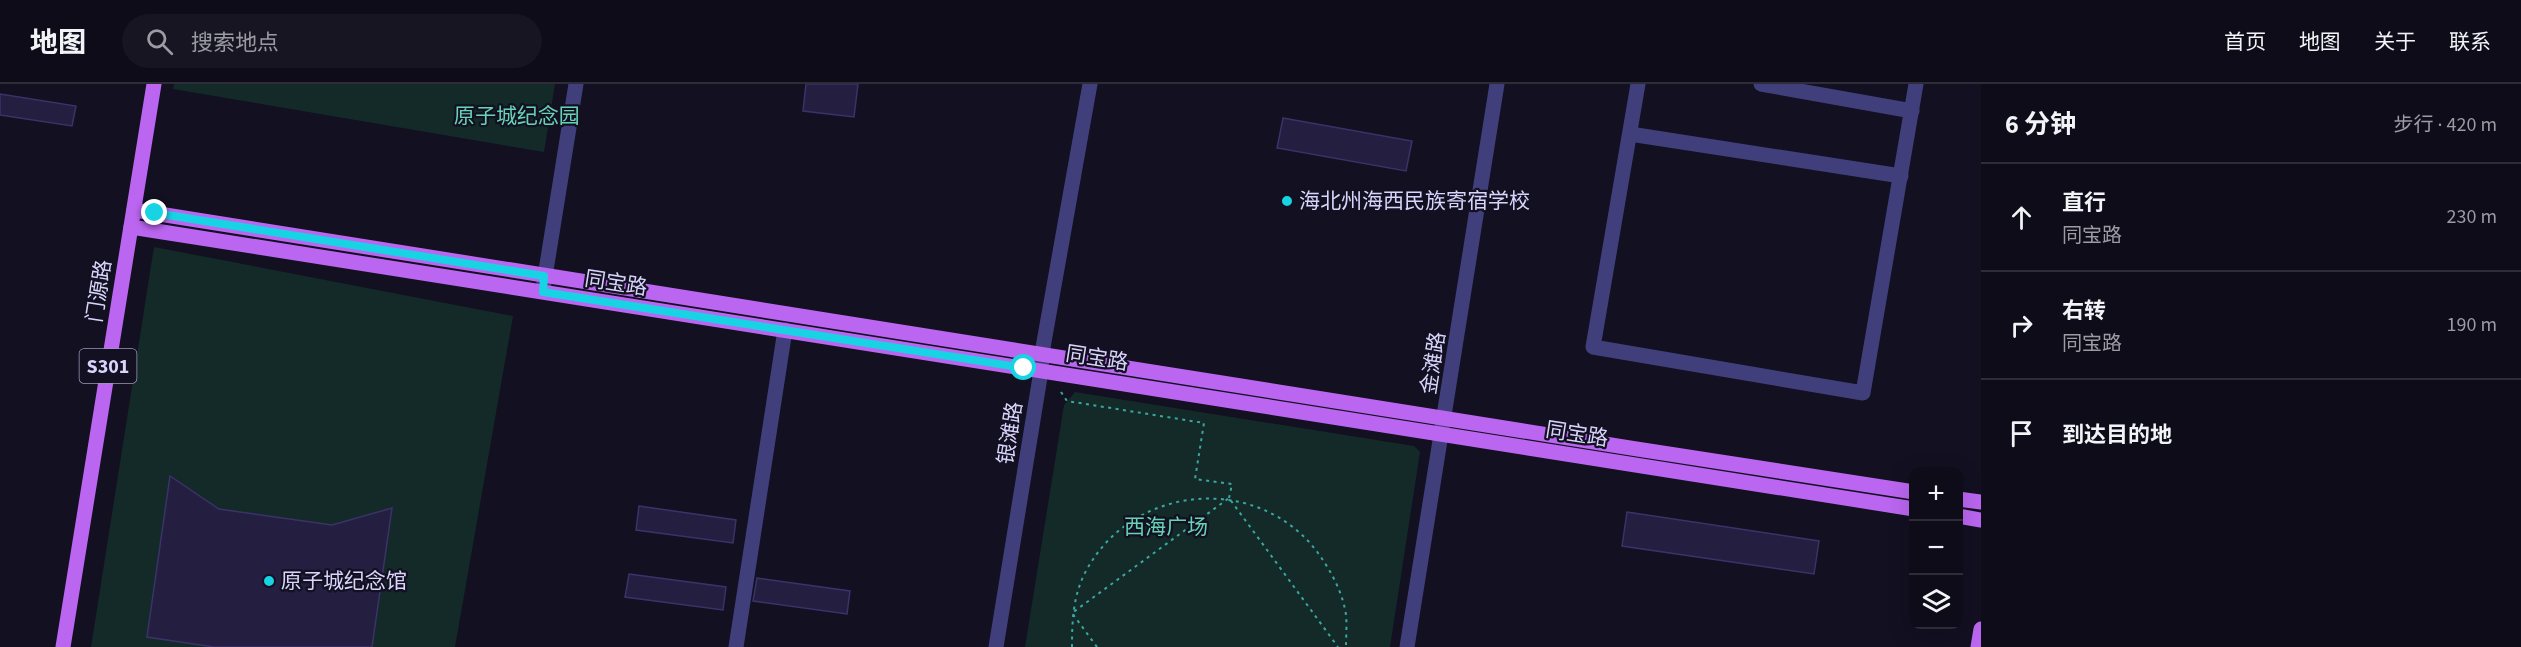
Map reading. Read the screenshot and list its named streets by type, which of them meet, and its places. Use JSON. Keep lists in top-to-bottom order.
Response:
{
  "streets": {
    "main road": ["同宝路", "门源路", "S301"],
    "street": ["金滩路", "银滩路"]
  },
  "crossings": [
    ["同宝路", "门源路"],
    ["同宝路", "金滩路"],
    ["同宝路", "银滩路"]
  ],
  "parks": ["原子城纪念园", "西海广场"],
  "places": ["海北州海西民族寄宿学校", "原子城纪念馆"],
  "page": {
    "header": "地图",
    "search": "搜索地点",
    "nav": [
      "首页",
      "地图",
      "关于",
      "联系"
    ],
    "heading": ["6 分钟", "步行 · 420 m"],
    "list": [
      ["直行", "同宝路", "230 m"],
      ["右转", "同宝路", "190 m"],
      "到达目的地"
    ],
    "map_buttons": ["+", "−"]
  }
}
